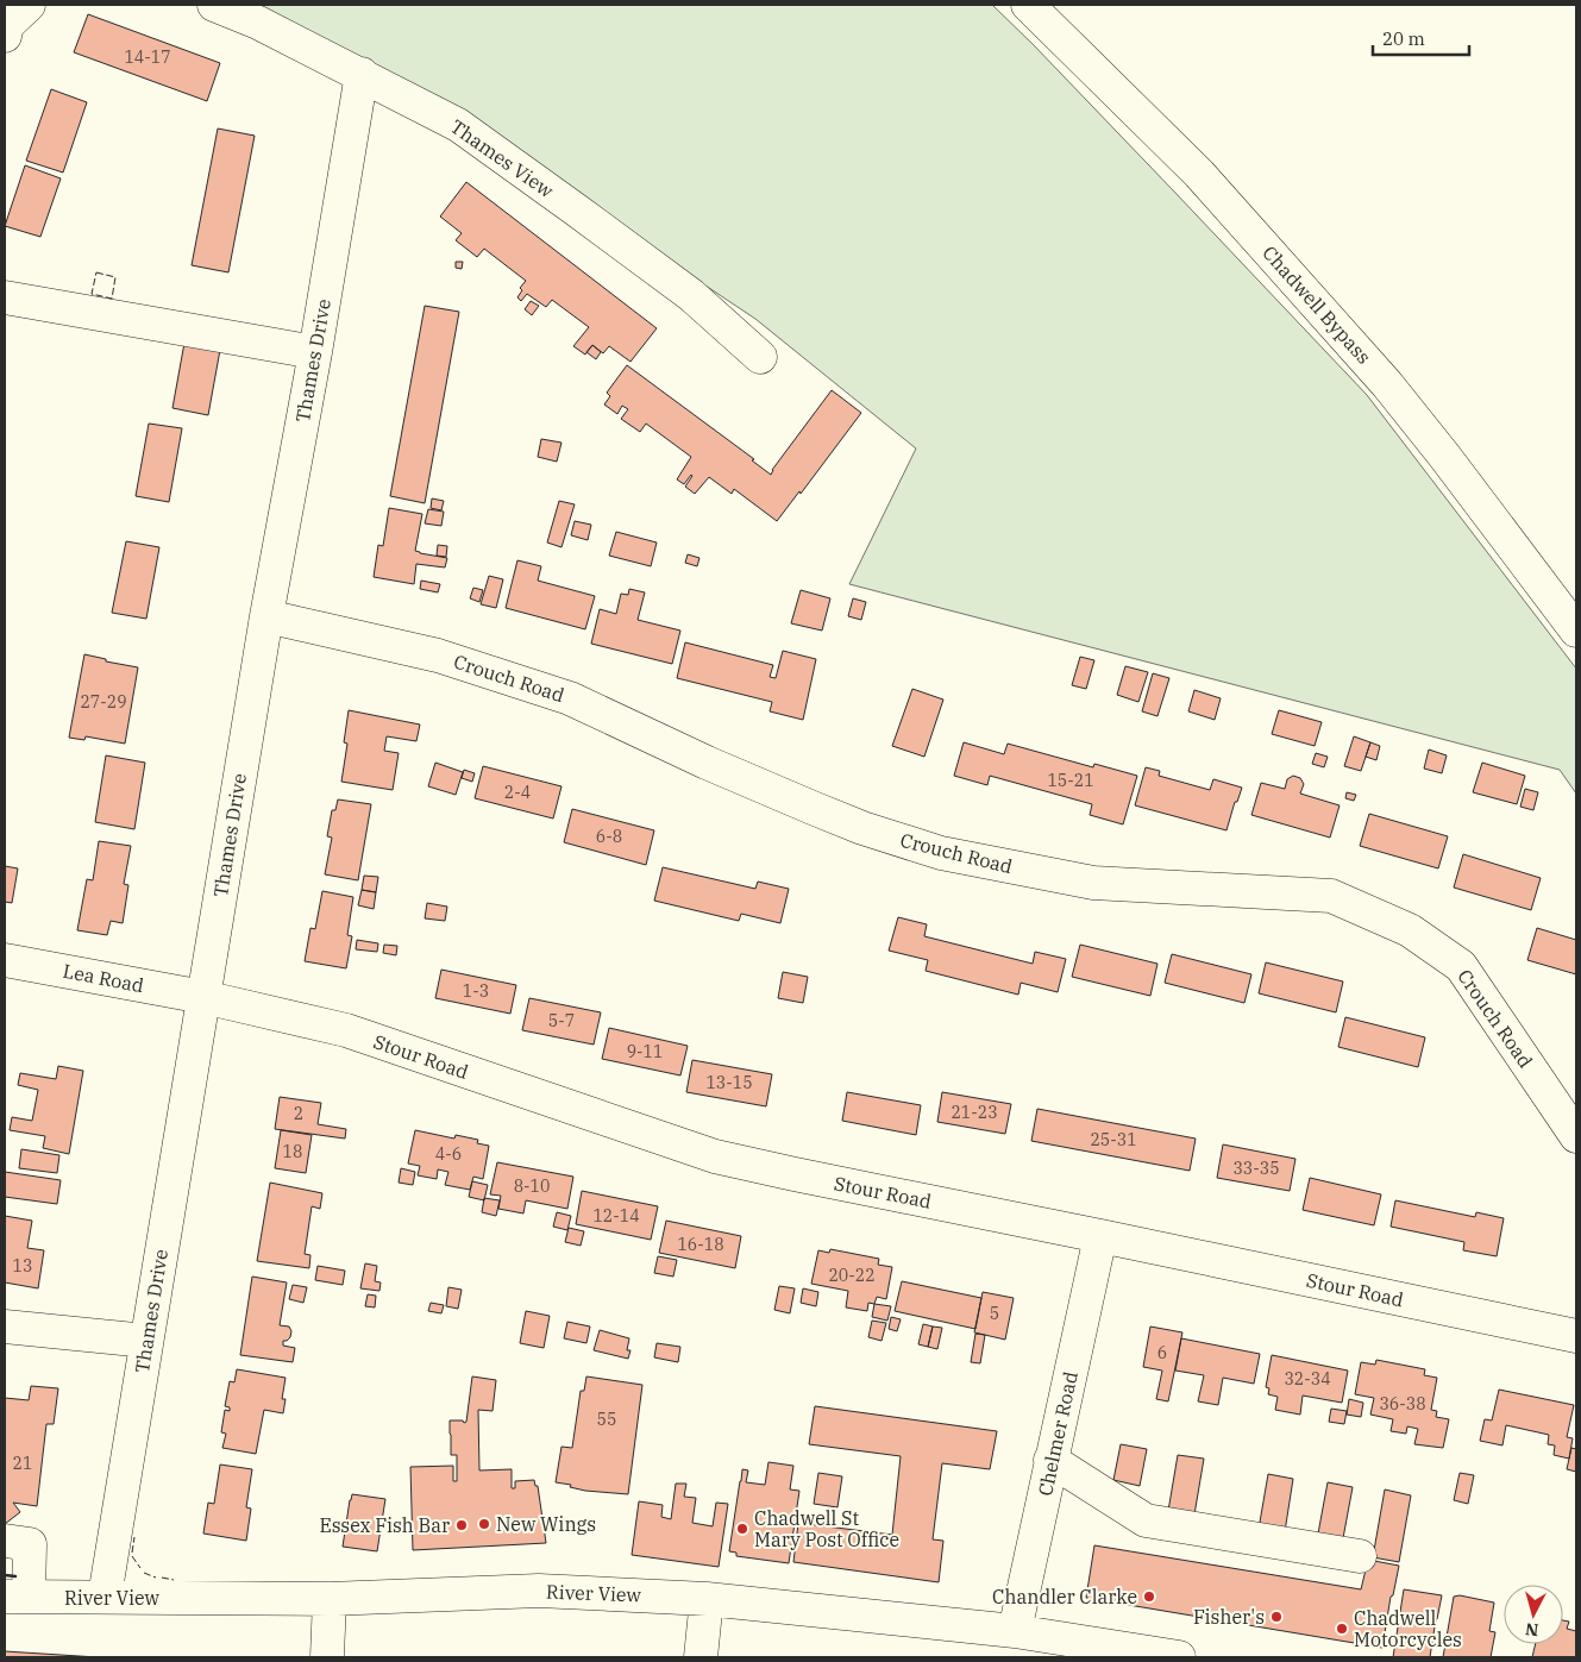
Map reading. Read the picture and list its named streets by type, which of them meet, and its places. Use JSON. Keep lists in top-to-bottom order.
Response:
{
  "streets": {
    "street": [
      "Thames View",
      "Chadwell Bypass",
      "Thames Drive",
      "Crouch Road",
      "Lea Road",
      "Stour Road",
      "Chelmer Road",
      "River View"
    ]
  },
  "crossings": [
    ["Thames View", "Thames Drive"],
    ["Thames Drive", "Crouch Road"],
    ["Thames Drive", "Lea Road"],
    ["Thames Drive", "Stour Road"],
    ["Thames Drive", "River View"],
    ["Lea Road", "Stour Road"],
    ["Stour Road", "Chelmer Road"],
    ["Chelmer Road", "River View"]
  ],
  "places": [
    "New Wings",
    "Essex Fish Bar",
    "Chadwell St Mary Post Office",
    "Chandler Clarke",
    "Fisher's",
    "Chadwell Motorcycles"
  ],
  "house_numbers": [
    "14-17",
    "27-29",
    "15-21",
    "2-4",
    "6-8",
    "1-3",
    "5-7",
    "9-11",
    "13-15",
    "21-23",
    "2",
    "25-31",
    "18",
    "4-6",
    "33-35",
    "8-10",
    "12-14",
    "16-18",
    "13",
    "20-22",
    "5",
    "6",
    "32-34",
    "36-38",
    "55",
    "21"
  ],
  "scale_bar": "20 m",
  "north": "bottom"
}
